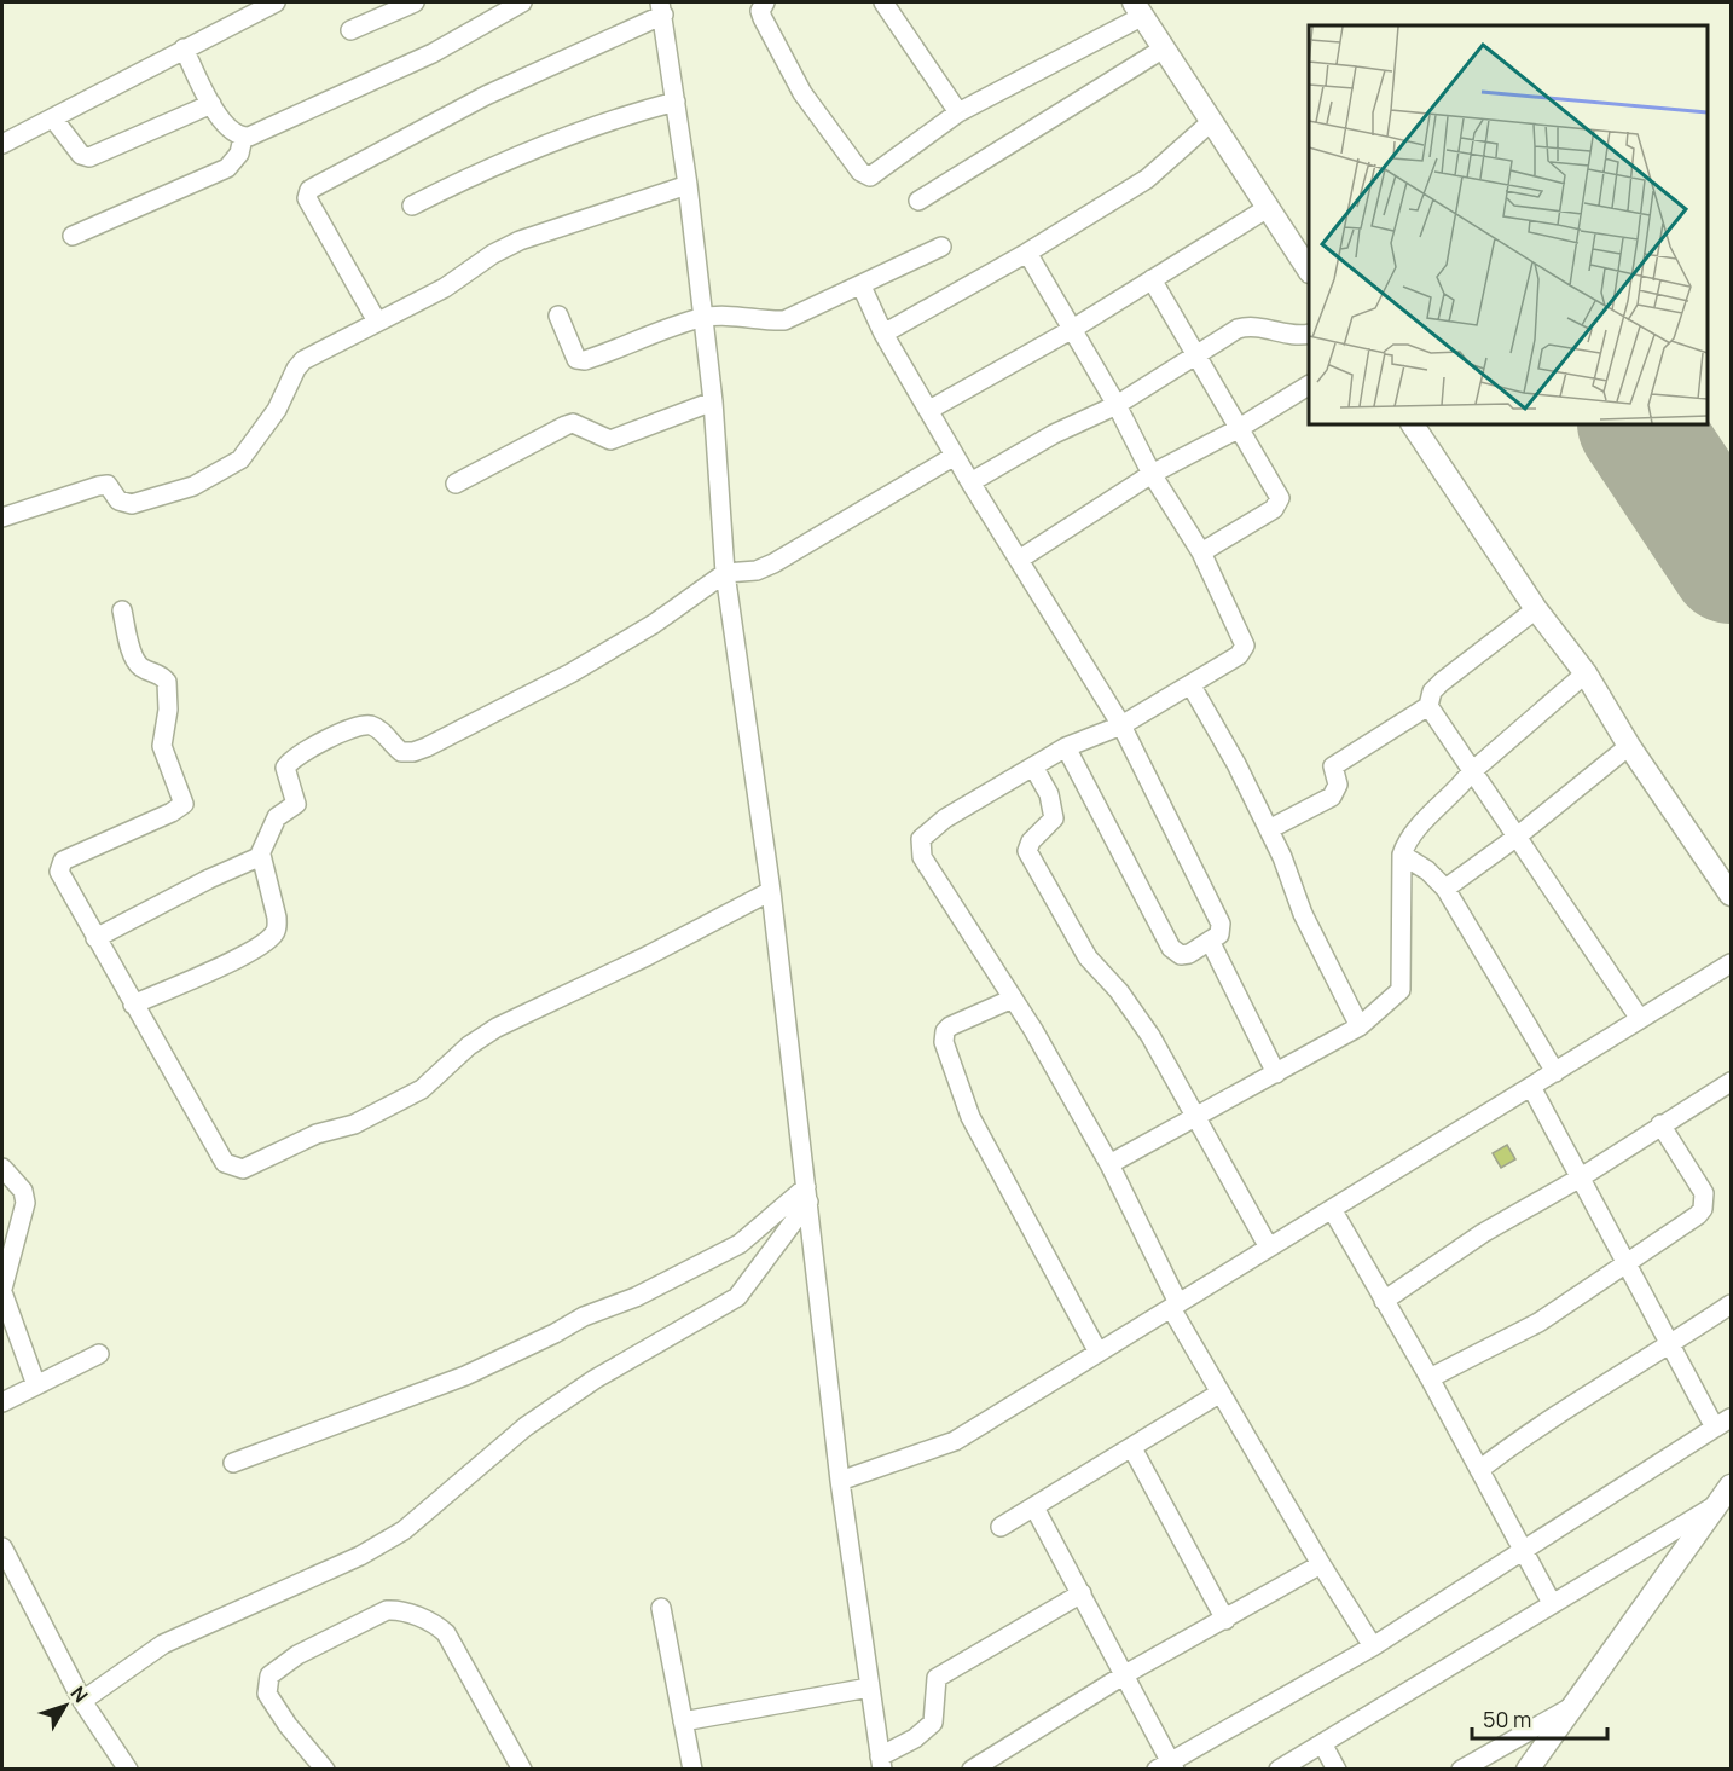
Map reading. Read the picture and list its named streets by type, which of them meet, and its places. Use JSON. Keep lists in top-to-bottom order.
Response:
{
  "scale_bar": "50 m",
  "north": "top right"
}
